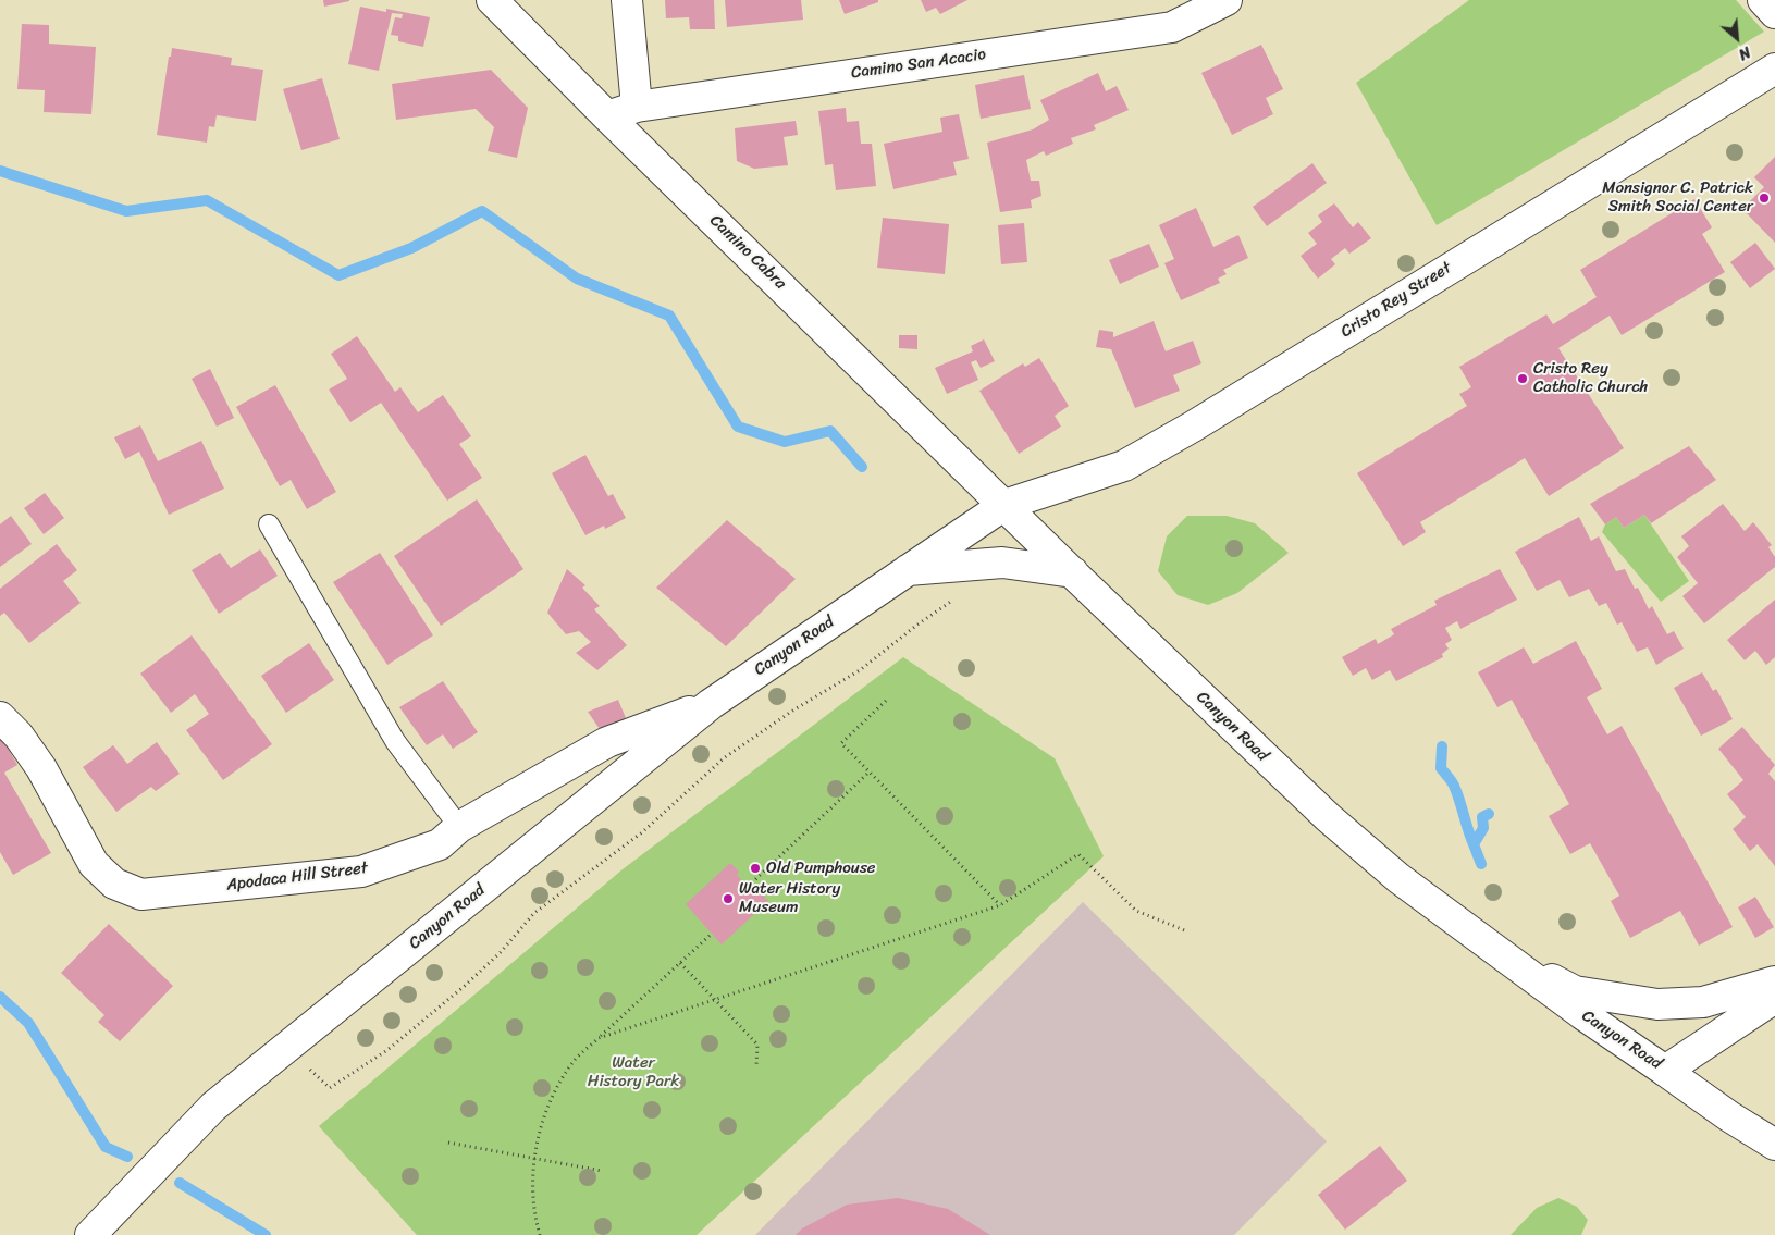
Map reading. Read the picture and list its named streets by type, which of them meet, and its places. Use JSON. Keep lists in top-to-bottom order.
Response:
{
  "streets": {
    "street": [
      "Camino San Acacio",
      "Camino Cabra",
      "Cristo Rey Street",
      "Canyon Road",
      "Apodaca Hill Street"
    ]
  },
  "crossings": [
    ["Camino San Acacio", "Camino Cabra"],
    ["Camino Cabra", "Cristo Rey Street"],
    ["Camino Cabra", "Canyon Road"],
    ["Cristo Rey Street", "Canyon Road"],
    ["Canyon Road", "Apodaca Hill Street"]
  ],
  "parks": ["Water History Park"],
  "places": [
    "Monsignor C. Patrick Smith Social Center",
    "Cristo Rey Catholic Church",
    "Old Pumphouse",
    "Water History Museum"
  ],
  "north": "bottom right"
}
